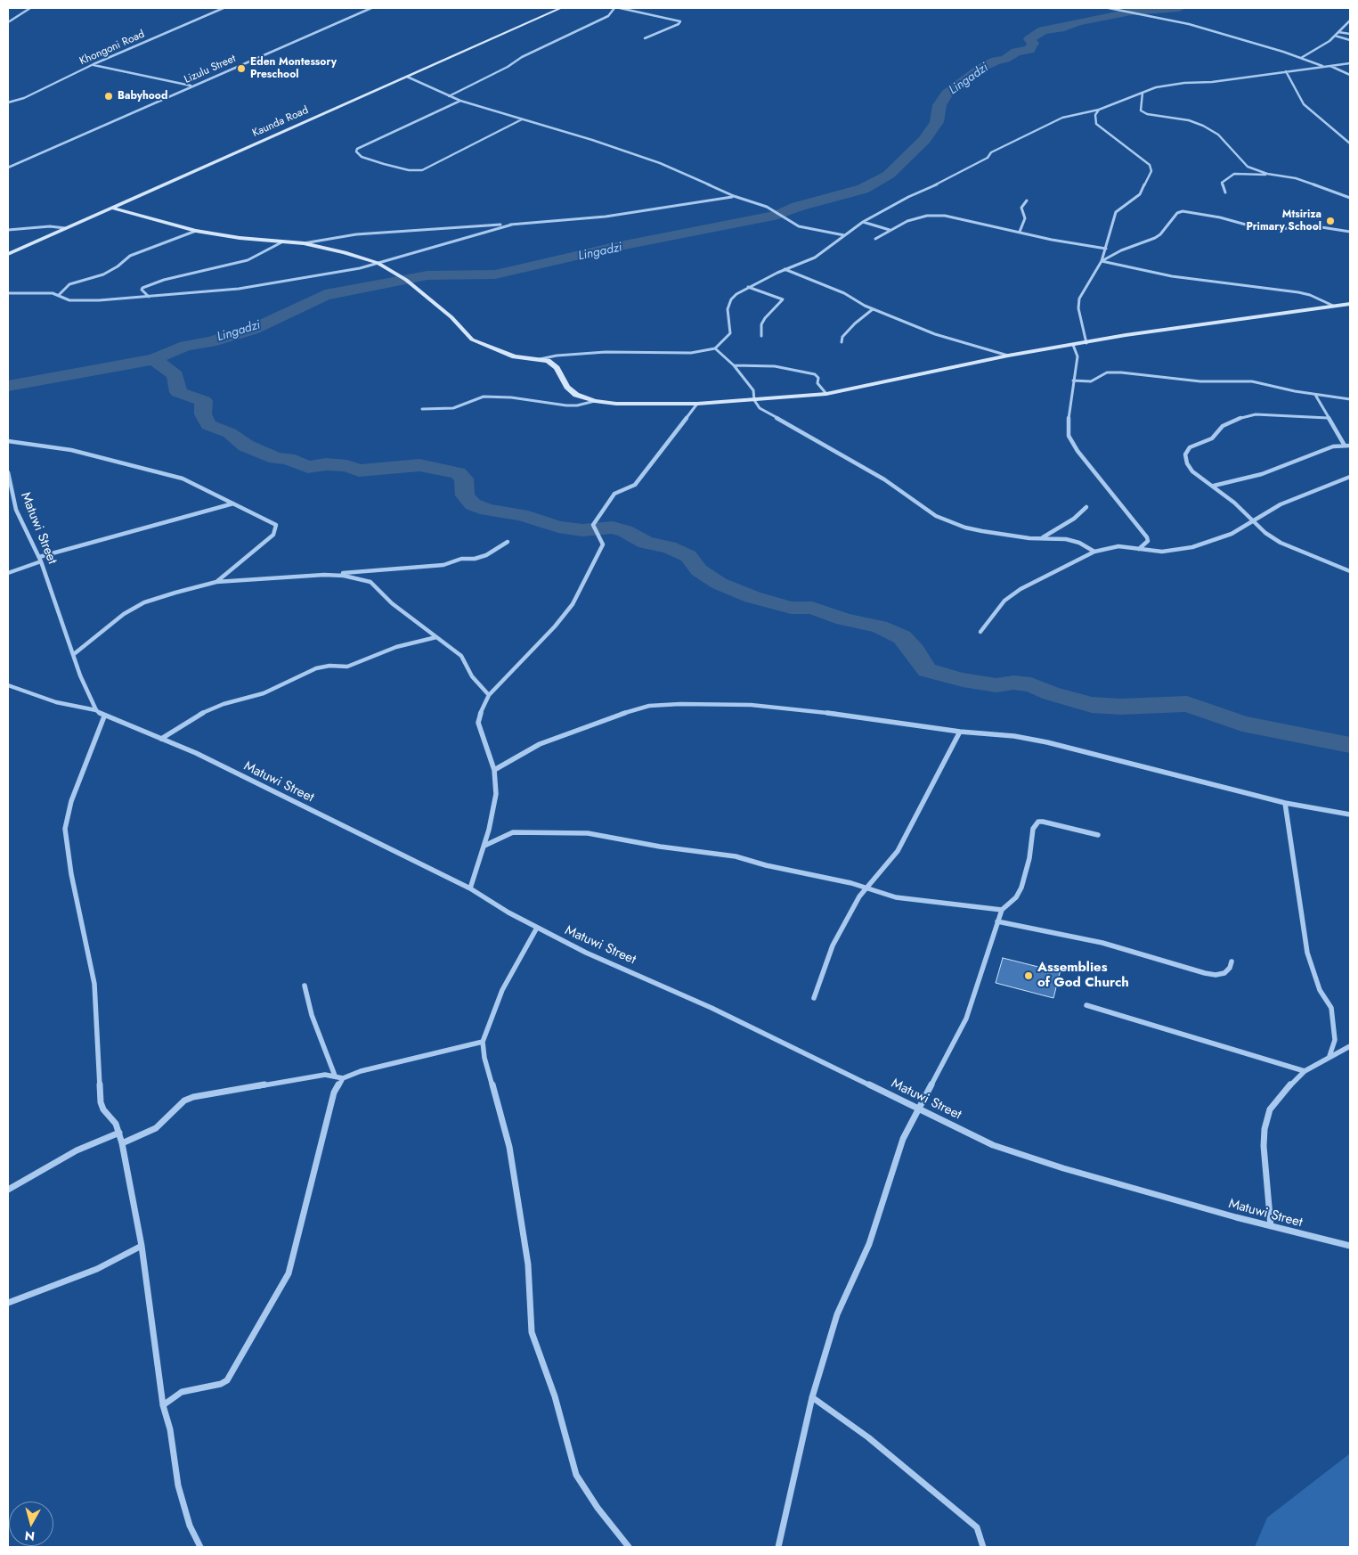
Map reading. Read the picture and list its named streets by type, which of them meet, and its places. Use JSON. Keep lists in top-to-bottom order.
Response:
{
  "streets": {
    "street": [
      "Khongoni Road",
      "Lizulu Street",
      "Kaunda Road",
      "Matuwi Street"
    ]
  },
  "water": ["Lingadzi"],
  "places": [
    "Eden Montessory Preschool",
    "Babyhood",
    "Mtsiriza Primary School",
    "Assemblies of God Church"
  ],
  "north": "bottom"
}
